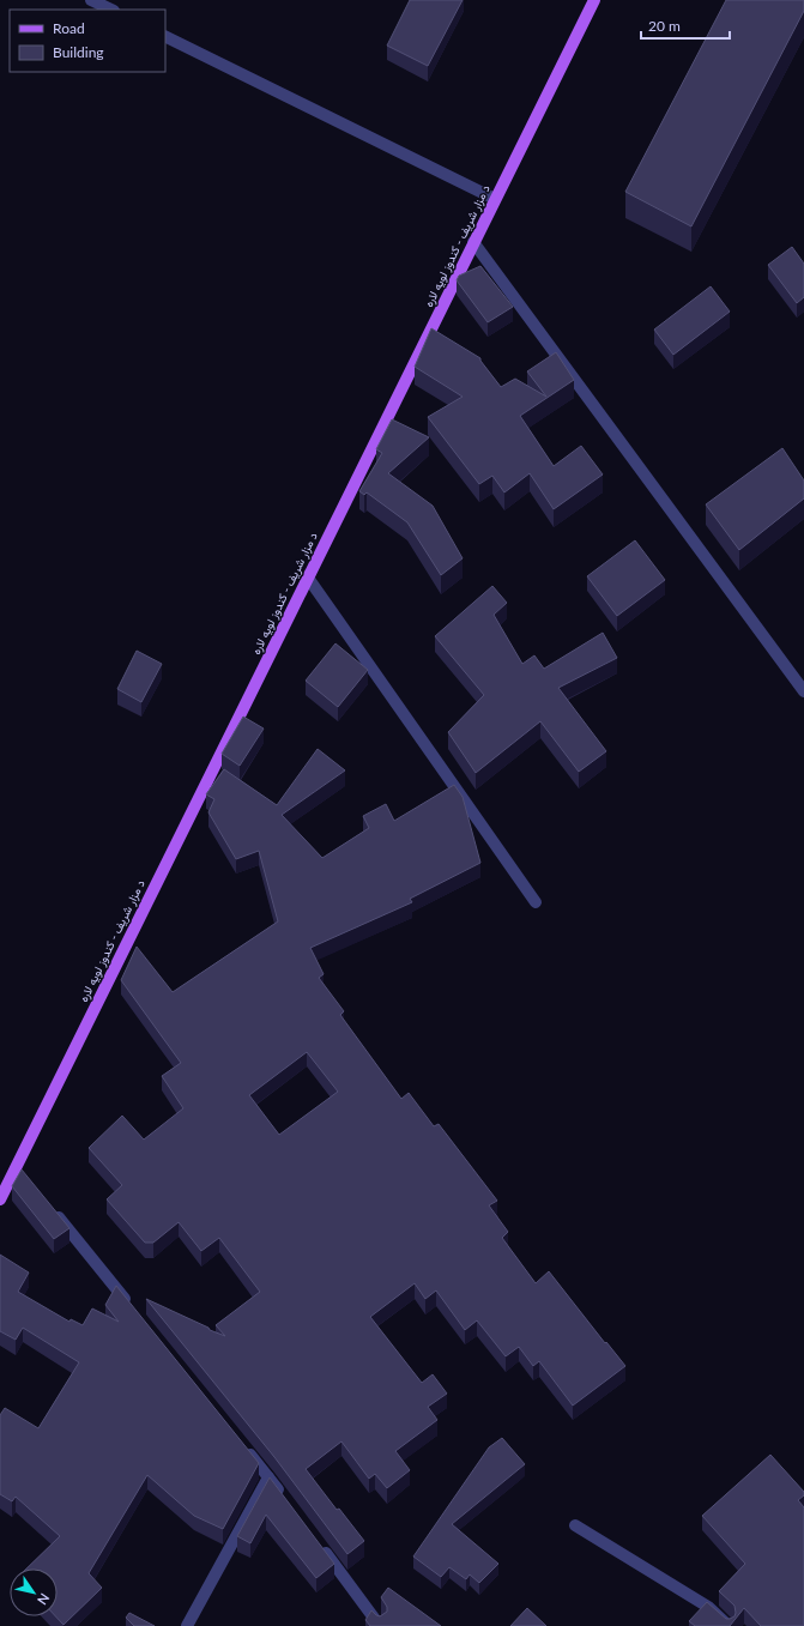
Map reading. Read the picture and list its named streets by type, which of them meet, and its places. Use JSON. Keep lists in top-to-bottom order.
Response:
{
  "streets": {
    "main road": ["د مزار شریف - کندوز لویه لاره"]
  },
  "legend": ["Road", "Building"],
  "scale_bar": "20 m",
  "north": "bottom right"
}
